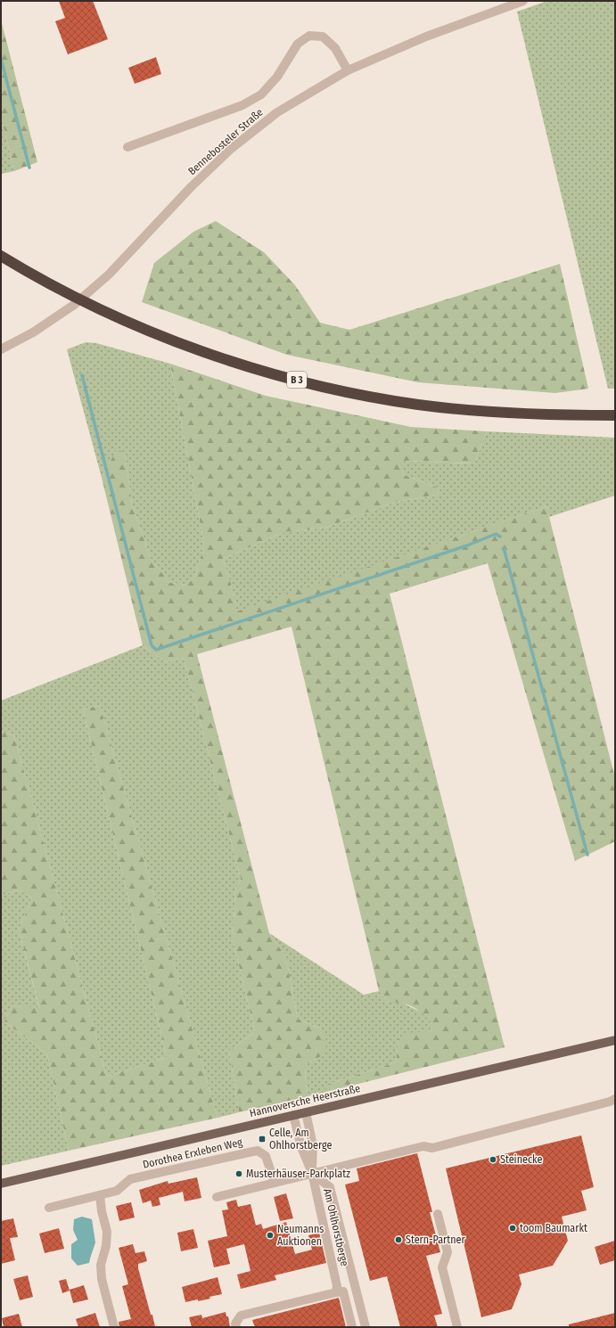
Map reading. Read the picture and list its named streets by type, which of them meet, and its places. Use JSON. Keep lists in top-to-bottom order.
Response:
{
  "streets": {
    "highway": ["B 3"],
    "main road": ["Hannoversche Heerstraße"],
    "street": ["Bennebosteler Straße", "Dorothea Erxleben Weg", "Am Ohlhorstberge"]
  },
  "crossings": [
    ["Hannoversche Heerstraße", "Am Ohlhorstberge"]
  ],
  "places": {
    "transit": ["Celle, Am Ohlhorstberge"],
    "other": [
      "Steinecke",
      "Musterhäuser-Parkplatz",
      "toom Baumarkt",
      "Neumanns Auktionen",
      "Stern-Partner"
    ]
  }
}
